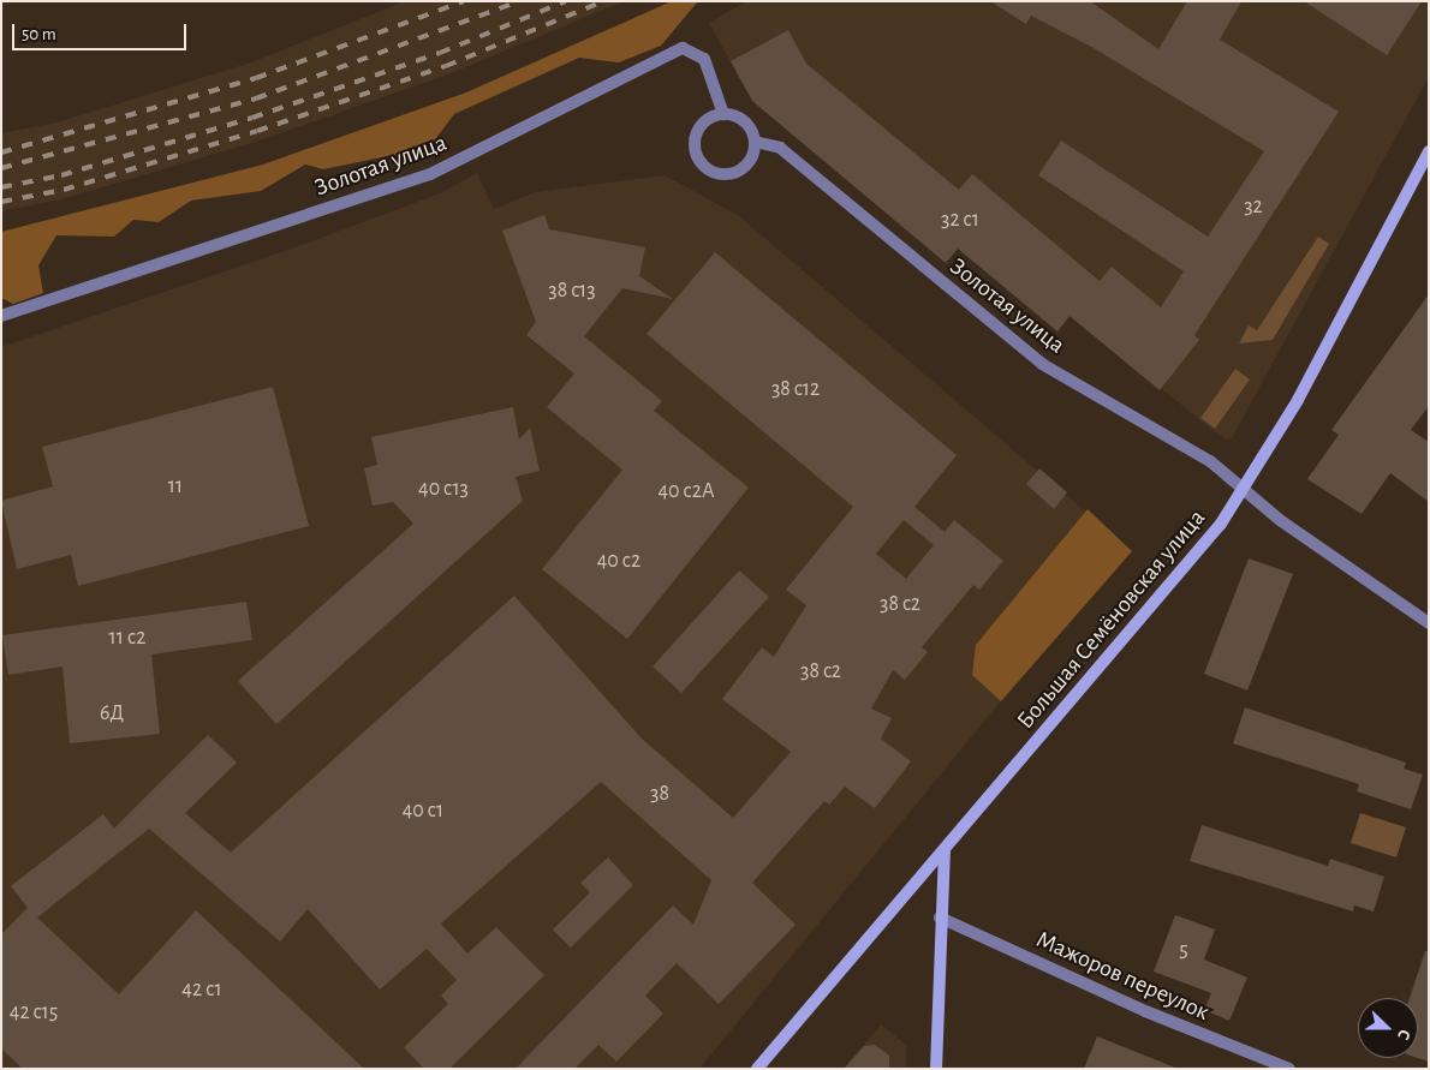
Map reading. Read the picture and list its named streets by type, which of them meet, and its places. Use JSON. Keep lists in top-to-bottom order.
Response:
{
  "streets": {
    "main road": ["Большая Семёновская улица"],
    "street": ["Золотая улица", "Мажоров переулок"]
  },
  "crossings": [
    ["Золотая улица", "Большая Семёновская улица"]
  ],
  "house_numbers": [
    "32",
    "32 с1",
    "38 c13",
    "38 c12",
    "11",
    "40 с13",
    "40 с2А",
    "40 с2",
    "38 c2",
    "11 с2",
    "38 c2",
    "6Д",
    "38",
    "40 с1",
    "5",
    "42 с1",
    "42 c15"
  ],
  "scale_bar": "50 m",
  "north": "right"
}
